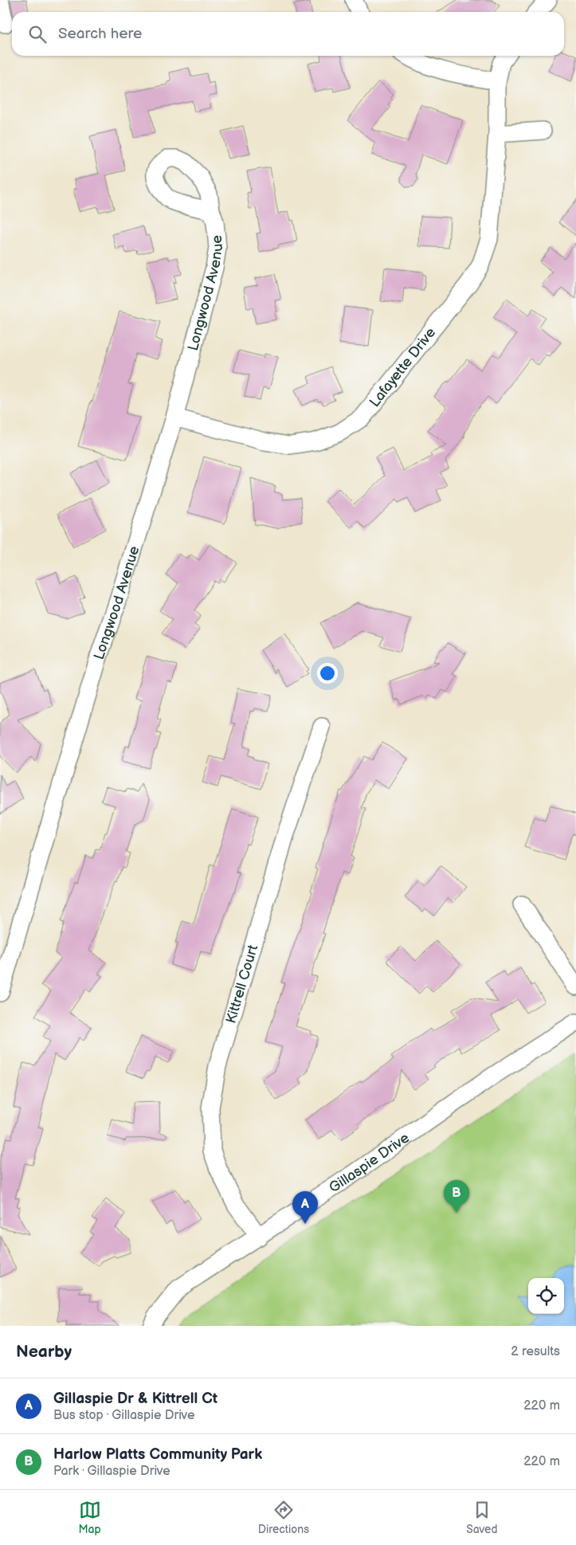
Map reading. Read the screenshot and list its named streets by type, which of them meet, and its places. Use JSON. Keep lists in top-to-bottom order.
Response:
{
  "streets": {
    "street": [
      "Longwood Avenue",
      "Lafayette Drive",
      "Kittrell Court",
      "Gillaspie Drive"
    ]
  },
  "crossings": [
    ["Longwood Avenue", "Lafayette Drive"],
    ["Kittrell Court", "Gillaspie Drive"]
  ],
  "page": {
    "search": "Search here",
    "pins": ["B", "A"],
    "heading": ["Nearby", "2 results"],
    "list": [
      {
        "mark": "A",
        "name": "Gillaspie Dr & Kittrell Ct",
        "note": "Bus stop · Gillaspie Drive",
        "value": "220 m"
      },
      {
        "mark": "B",
        "name": "Harlow Platts Community Park",
        "note": "Park · Gillaspie Drive",
        "value": "220 m"
      }
    ],
    "nav": ["Map", "Directions", "Saved"]
  }
}
